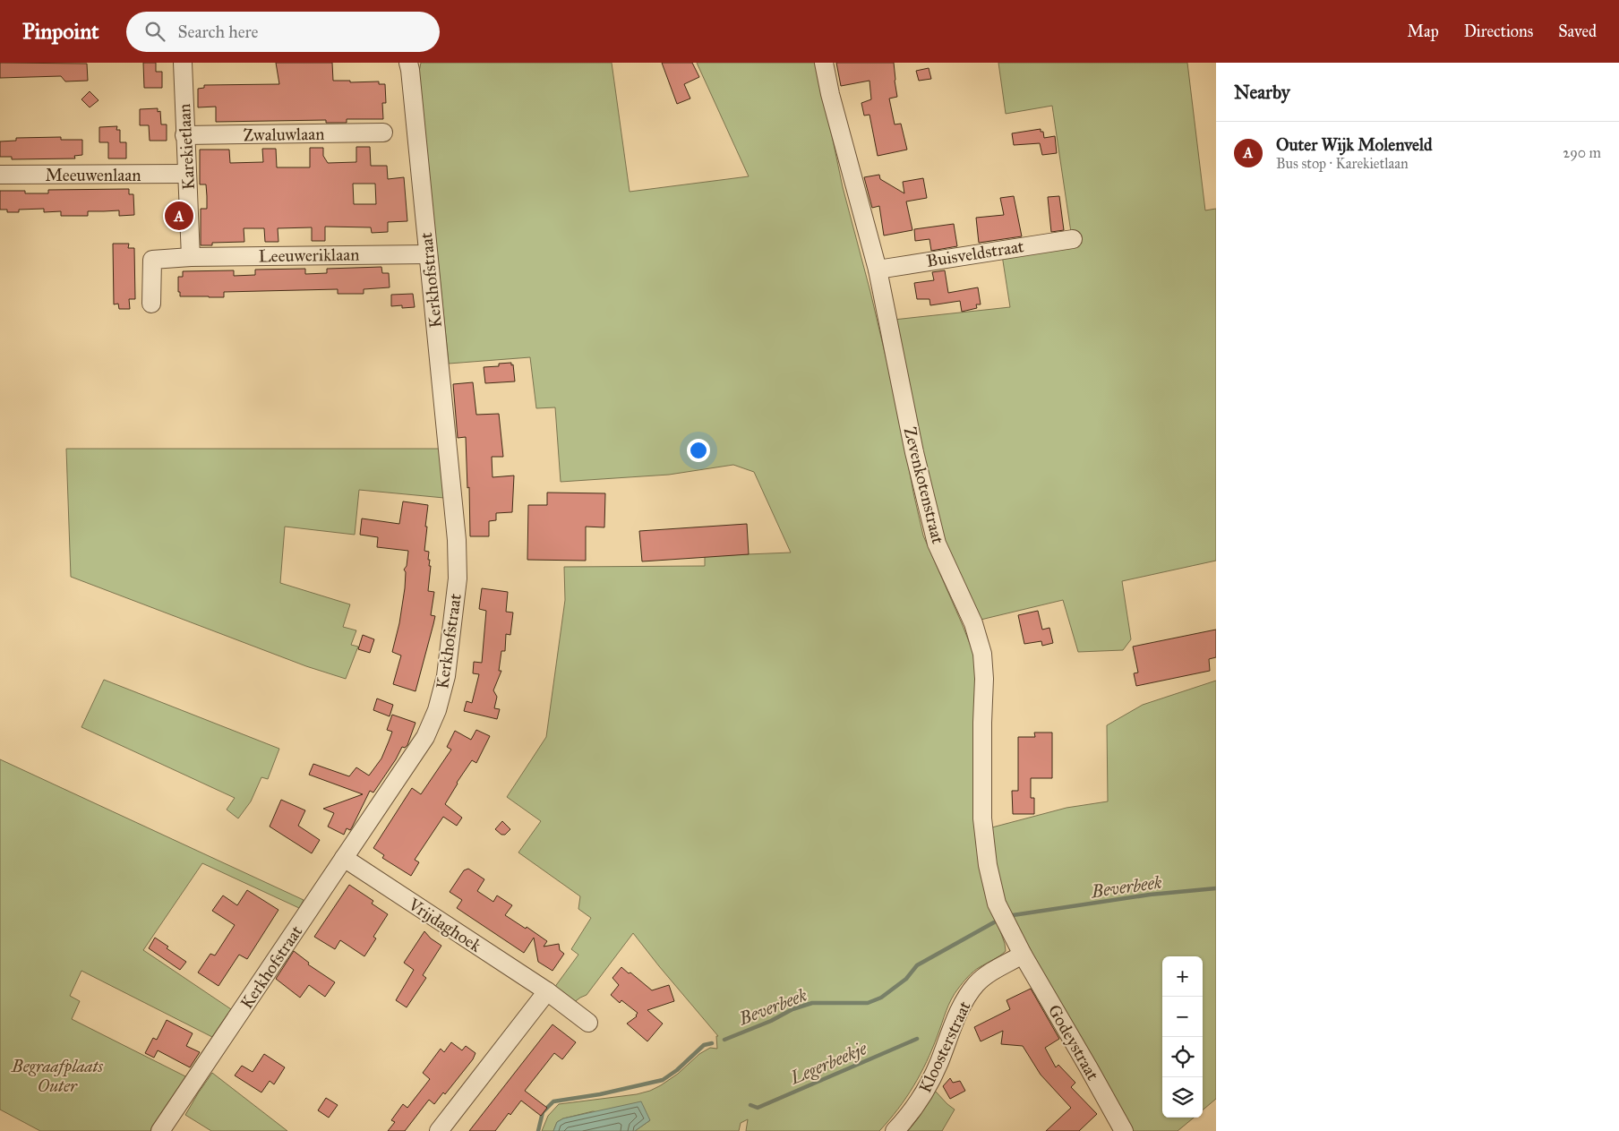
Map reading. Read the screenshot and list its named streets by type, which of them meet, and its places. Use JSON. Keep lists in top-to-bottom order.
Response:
{
  "streets": {
    "street": [
      "Zwaluwlaan",
      "Karekietlaan",
      "Meeuwenlaan",
      "Buisveldstraat",
      "Leeuweriklaan",
      "Kerkhofstraat",
      "Zevenkotenstraat",
      "Vrijdaghoek",
      "Godeystraat",
      "Kloosterstraat"
    ]
  },
  "crossings": [
    ["Zwaluwlaan", "Karekietlaan"],
    ["Karekietlaan", "Meeuwenlaan"],
    ["Karekietlaan", "Leeuweriklaan"],
    ["Buisveldstraat", "Zevenkotenstraat"],
    ["Leeuweriklaan", "Kerkhofstraat"],
    ["Kerkhofstraat", "Vrijdaghoek"],
    ["Zevenkotenstraat", "Godeystraat"],
    ["Zevenkotenstraat", "Kloosterstraat"],
    ["Godeystraat", "Kloosterstraat"]
  ],
  "water": ["Beverbeek", "Legerbeekje"],
  "parks": ["Begraafplaats Outer"],
  "page": {
    "header": "Pinpoint",
    "search": "Search here",
    "nav": ["Map", "Directions", "Saved"],
    "heading": "Nearby",
    "list": [
      {
        "mark": "A",
        "name": "Outer Wijk Molenveld",
        "note": "Bus stop · Karekietlaan",
        "value": "290 m"
      }
    ],
    "pins": "A",
    "map_buttons": ["+", "−"]
  }
}
